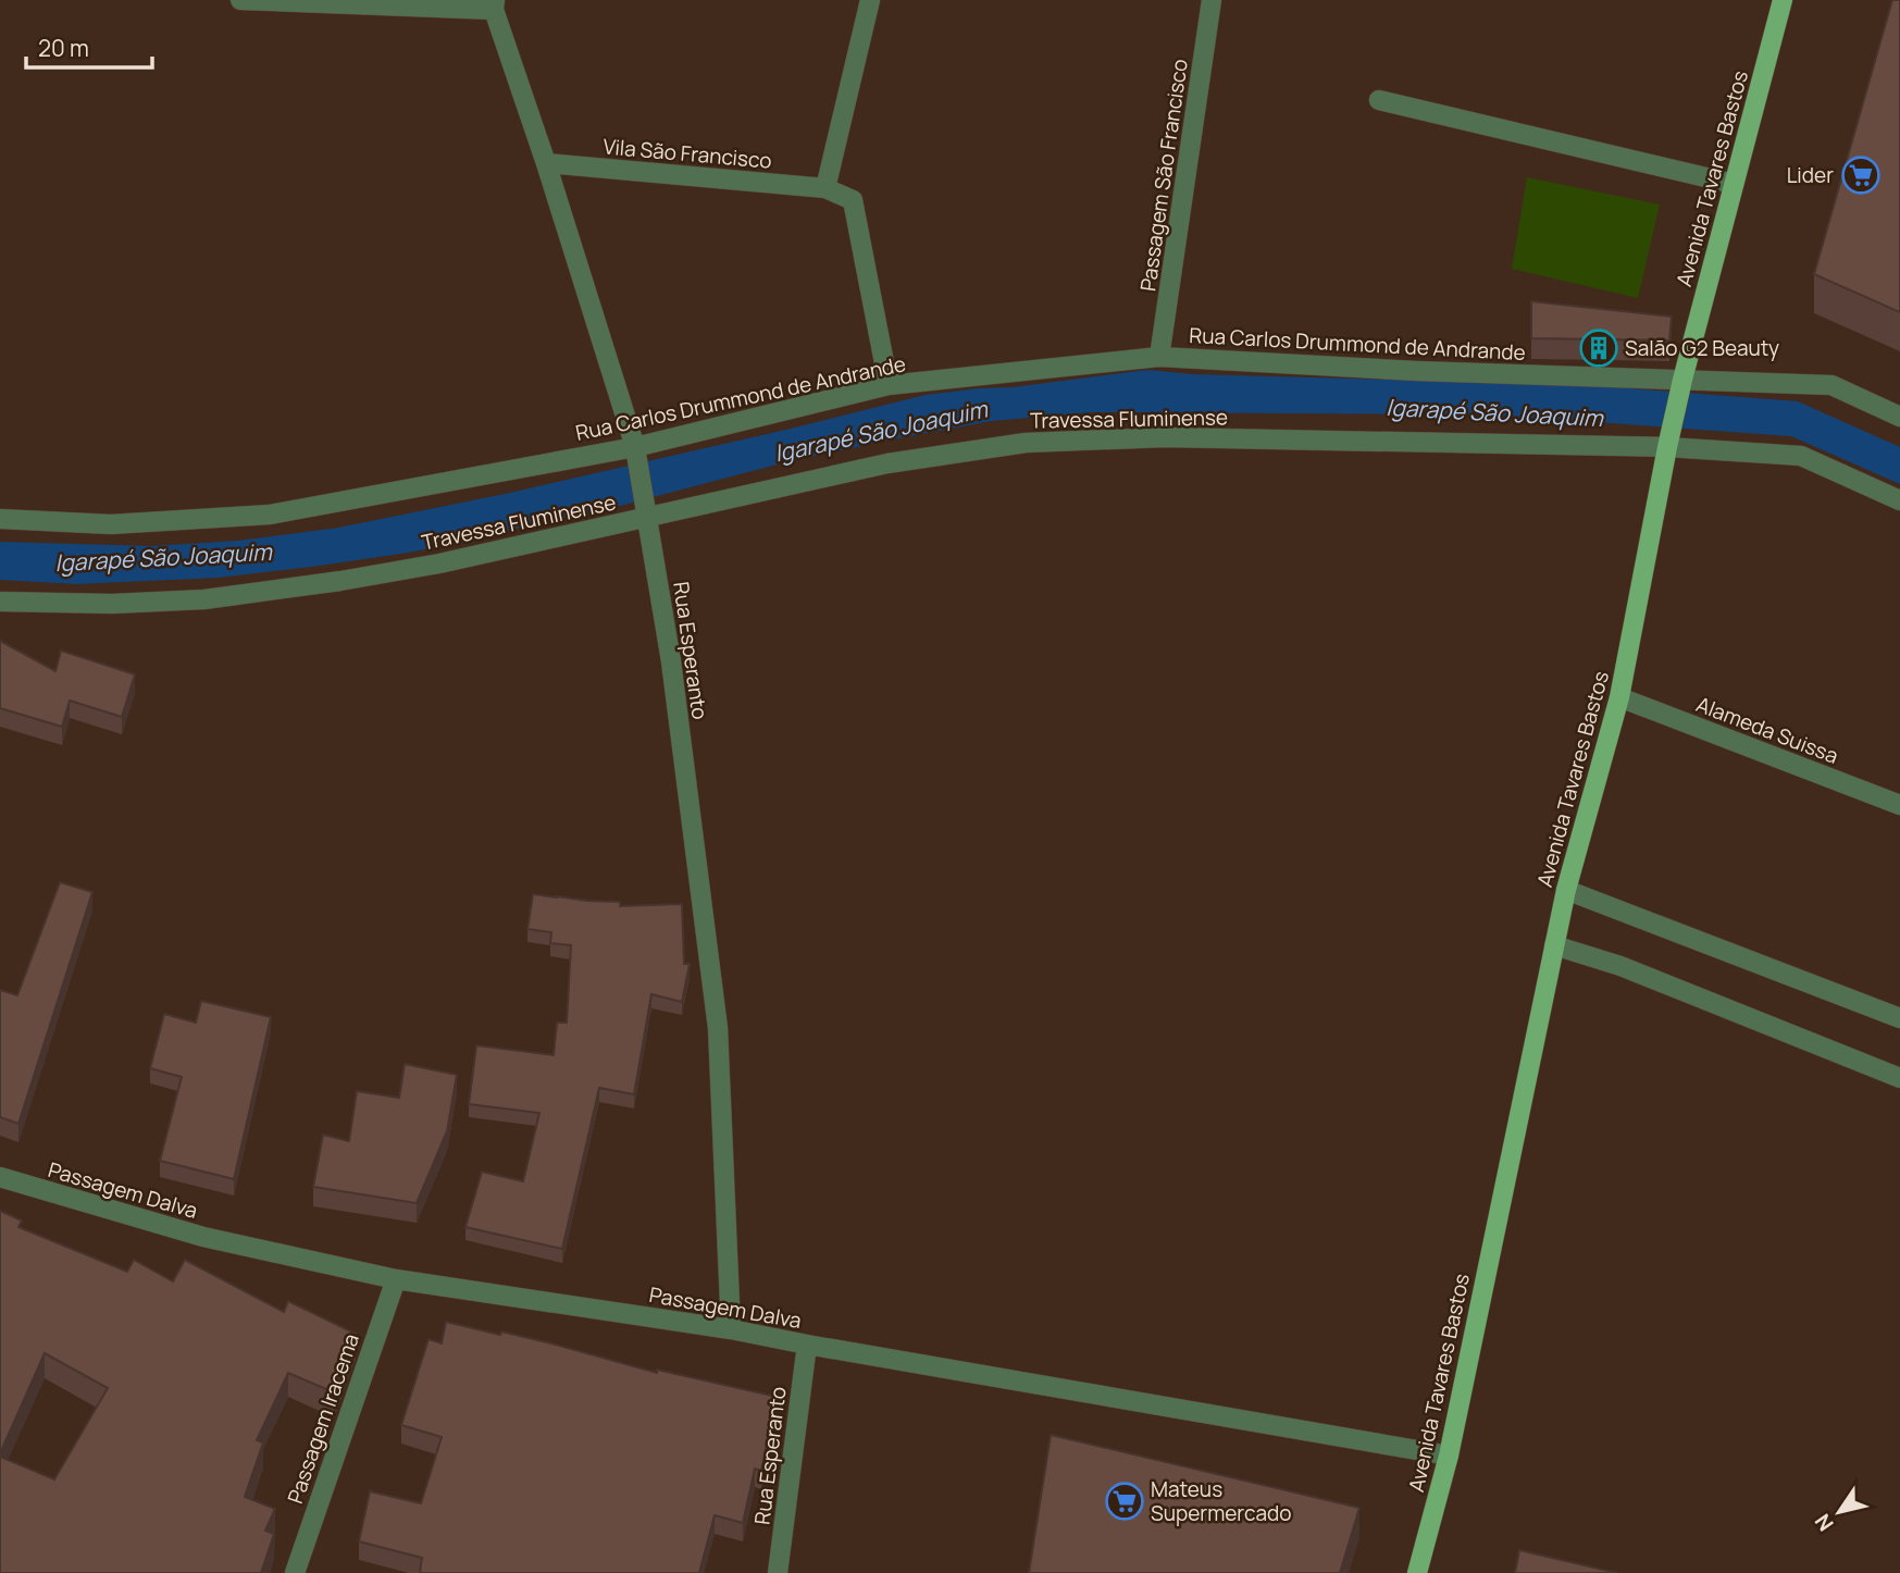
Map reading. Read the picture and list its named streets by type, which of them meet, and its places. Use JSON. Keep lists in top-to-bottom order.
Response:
{
  "streets": {
    "main road": ["Avenida Tavares Bastos"],
    "street": [
      "Vila São Francisco",
      "Passagem São Francisco",
      "Rua Carlos Drummond de Andrande",
      "Travessa Fluminense",
      "Rua Esperanto",
      "Alameda Suissa",
      "Passagem Dalva",
      "Passagem Iracema"
    ]
  },
  "crossings": [
    ["Vila São Francisco", "Rua Carlos Drummond de Andrande"],
    ["Vila São Francisco", "Rua Esperanto"],
    ["Passagem São Francisco", "Rua Carlos Drummond de Andrande"],
    ["Avenida Tavares Bastos", "Rua Carlos Drummond de Andrande"],
    ["Avenida Tavares Bastos", "Travessa Fluminense"],
    ["Avenida Tavares Bastos", "Alameda Suissa"],
    ["Avenida Tavares Bastos", "Passagem Dalva"],
    ["Rua Carlos Drummond de Andrande", "Rua Esperanto"],
    ["Travessa Fluminense", "Rua Esperanto"],
    ["Rua Esperanto", "Passagem Dalva"],
    ["Passagem Dalva", "Passagem Iracema"]
  ],
  "water": ["Igarapé São Joaquim"],
  "places": {
    "supermarket": ["Lider", "Mateus Supermercado"],
    "building": ["Salão G2 Beauty"]
  },
  "scale_bar": "20 m",
  "north": "bottom left"
}
